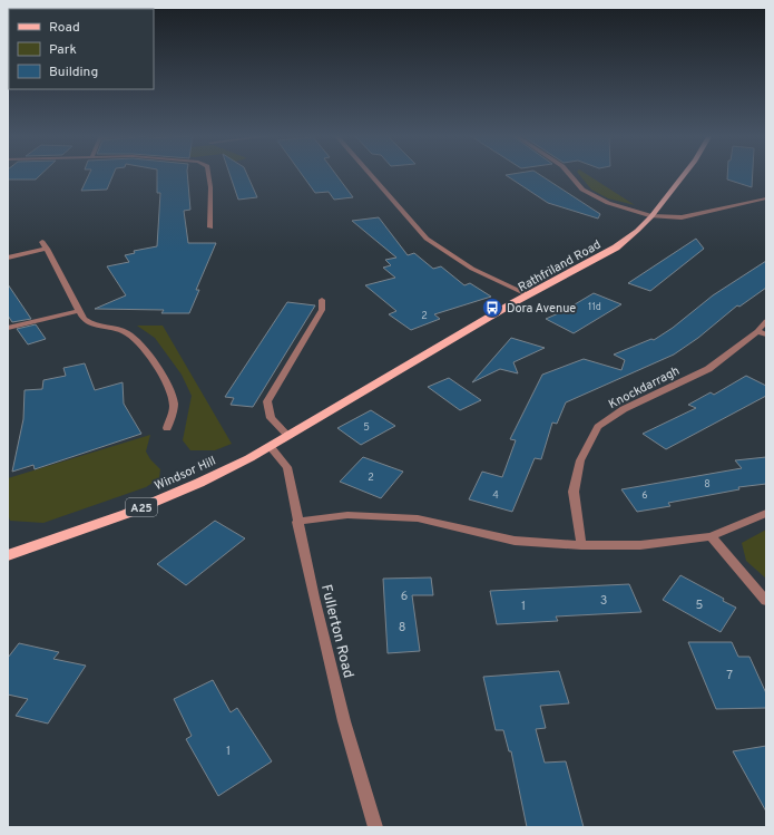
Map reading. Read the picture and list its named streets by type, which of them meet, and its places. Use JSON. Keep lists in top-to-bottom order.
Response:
{
  "streets": {
    "main road": ["Rathfriland Road", "Windsor Hill", "A25"],
    "street": ["Knockdarragh", "Fullerton Road"]
  },
  "crossings": [
    ["Rathfriland Road", "Windsor Hill"],
    ["Rathfriland Road", "Fullerton Road"],
    ["Windsor Hill", "Fullerton Road"]
  ],
  "places": {
    "bus stop": ["Dora Avenue"]
  },
  "house_numbers": [
    "11d",
    "2",
    "5",
    "2",
    "8",
    "4",
    "6",
    "6",
    "3",
    "5",
    "1",
    "8",
    "7",
    "1"
  ],
  "legend": ["Road", "Park", "Building"]
}
